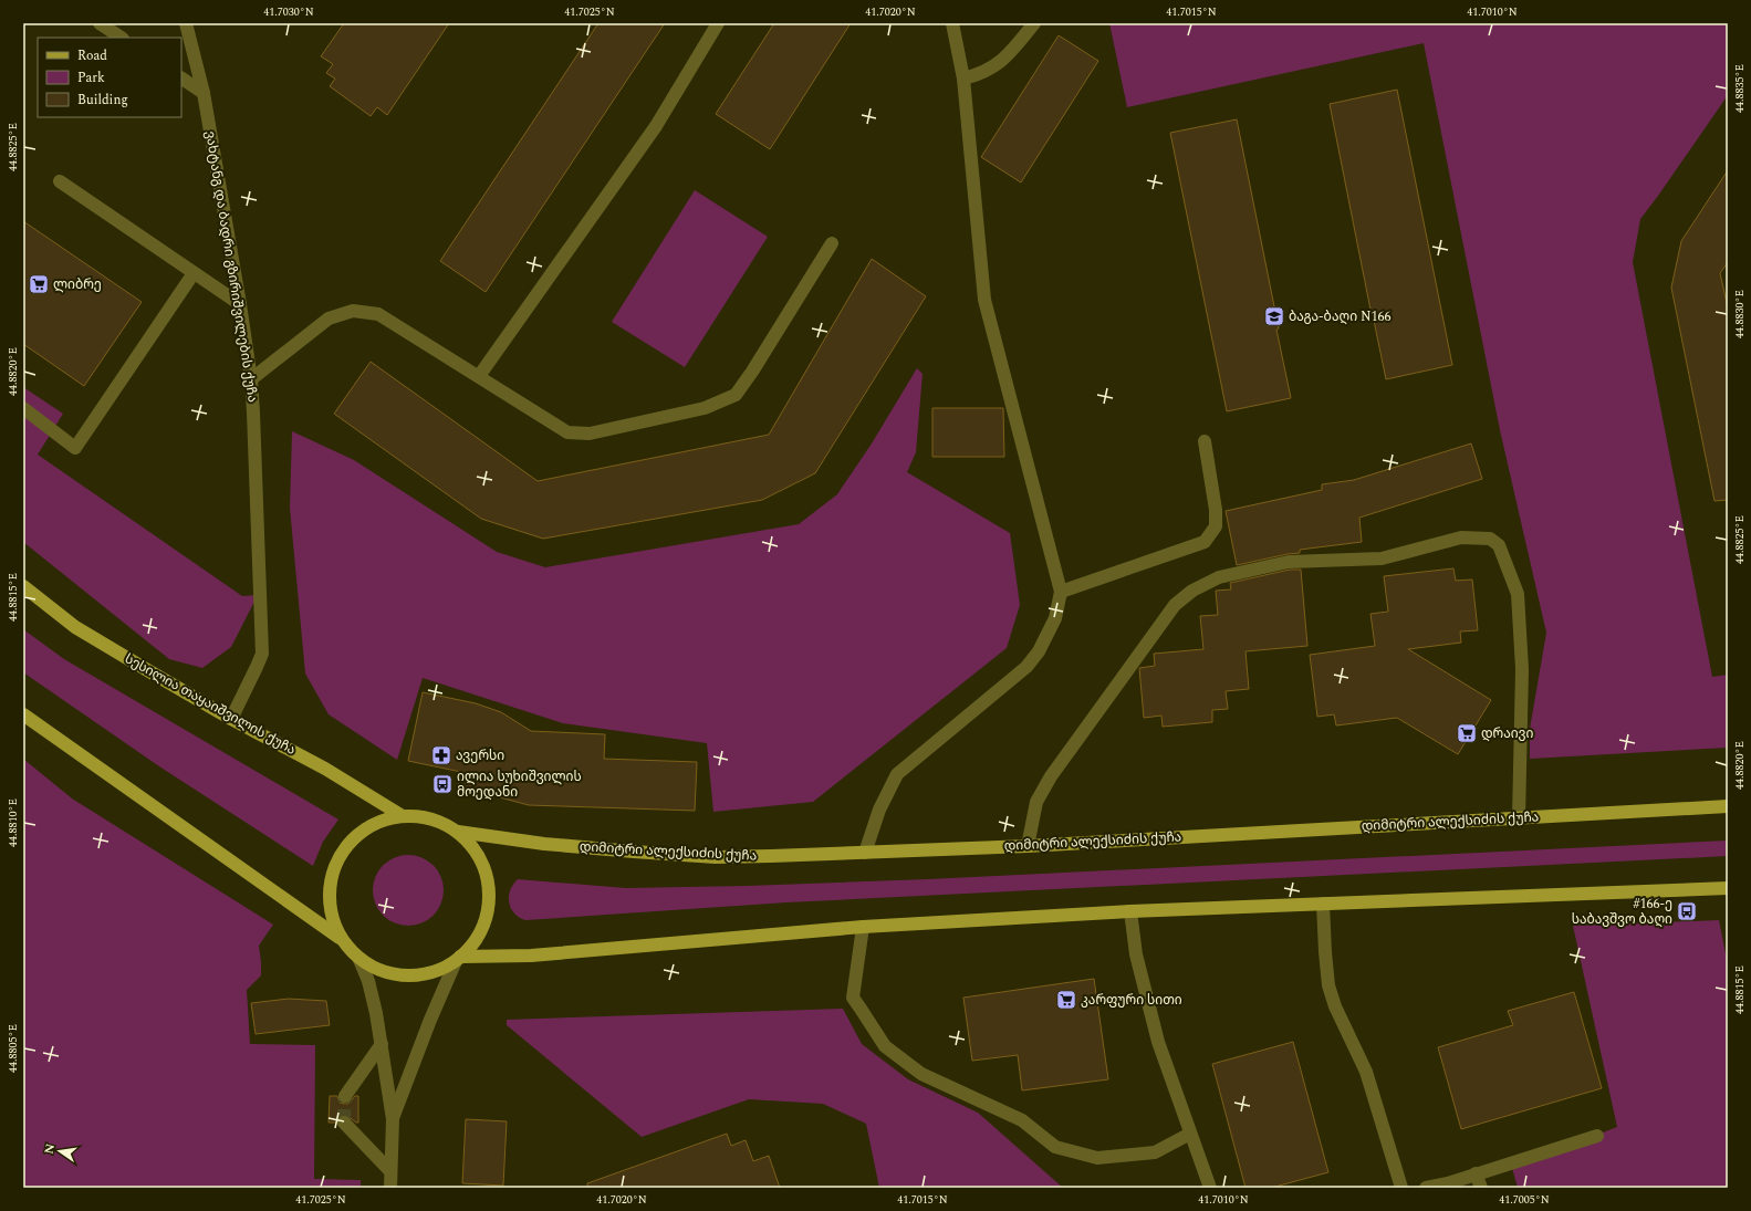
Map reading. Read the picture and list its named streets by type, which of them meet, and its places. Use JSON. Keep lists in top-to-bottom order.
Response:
{
  "streets": {
    "main road": ["სესილია თაყაიშვილის ქუჩა", "დიმიტრი ალექსიძის ქუჩა"],
    "street": ["ვახტანგ და ბადრი გზირიშვილების ქუჩა"]
  },
  "crossings": [
    ["ვახტანგ და ბადრი გზირიშვილების ქუჩა", "სესილია თაყაიშვილის ქუჩა"]
  ],
  "places": {
    "supermarket": ["ლიბრე", "დრაივი", "კარფური სითი"],
    "school or university": ["ბაგა-ბაღი N166"],
    "pharmacy": ["ავერსი"],
    "bus stop": ["ილია სუხიშვილის მოედანი", "#166-ე საბავშვო ბაღი"]
  },
  "legend": ["Road", "Park", "Building"],
  "north": "left",
  "coordinates": [
    "41.7030°N",
    "41.7025°N",
    "41.7020°N",
    "41.7015°N",
    "41.7010°N",
    "44.8835°E",
    "44.8825°E",
    "44.8830°E",
    "44.8820°E",
    "44.8815°E",
    "44.8810°E",
    "44.8805°E",
    "41.7005°N"
  ]
}
